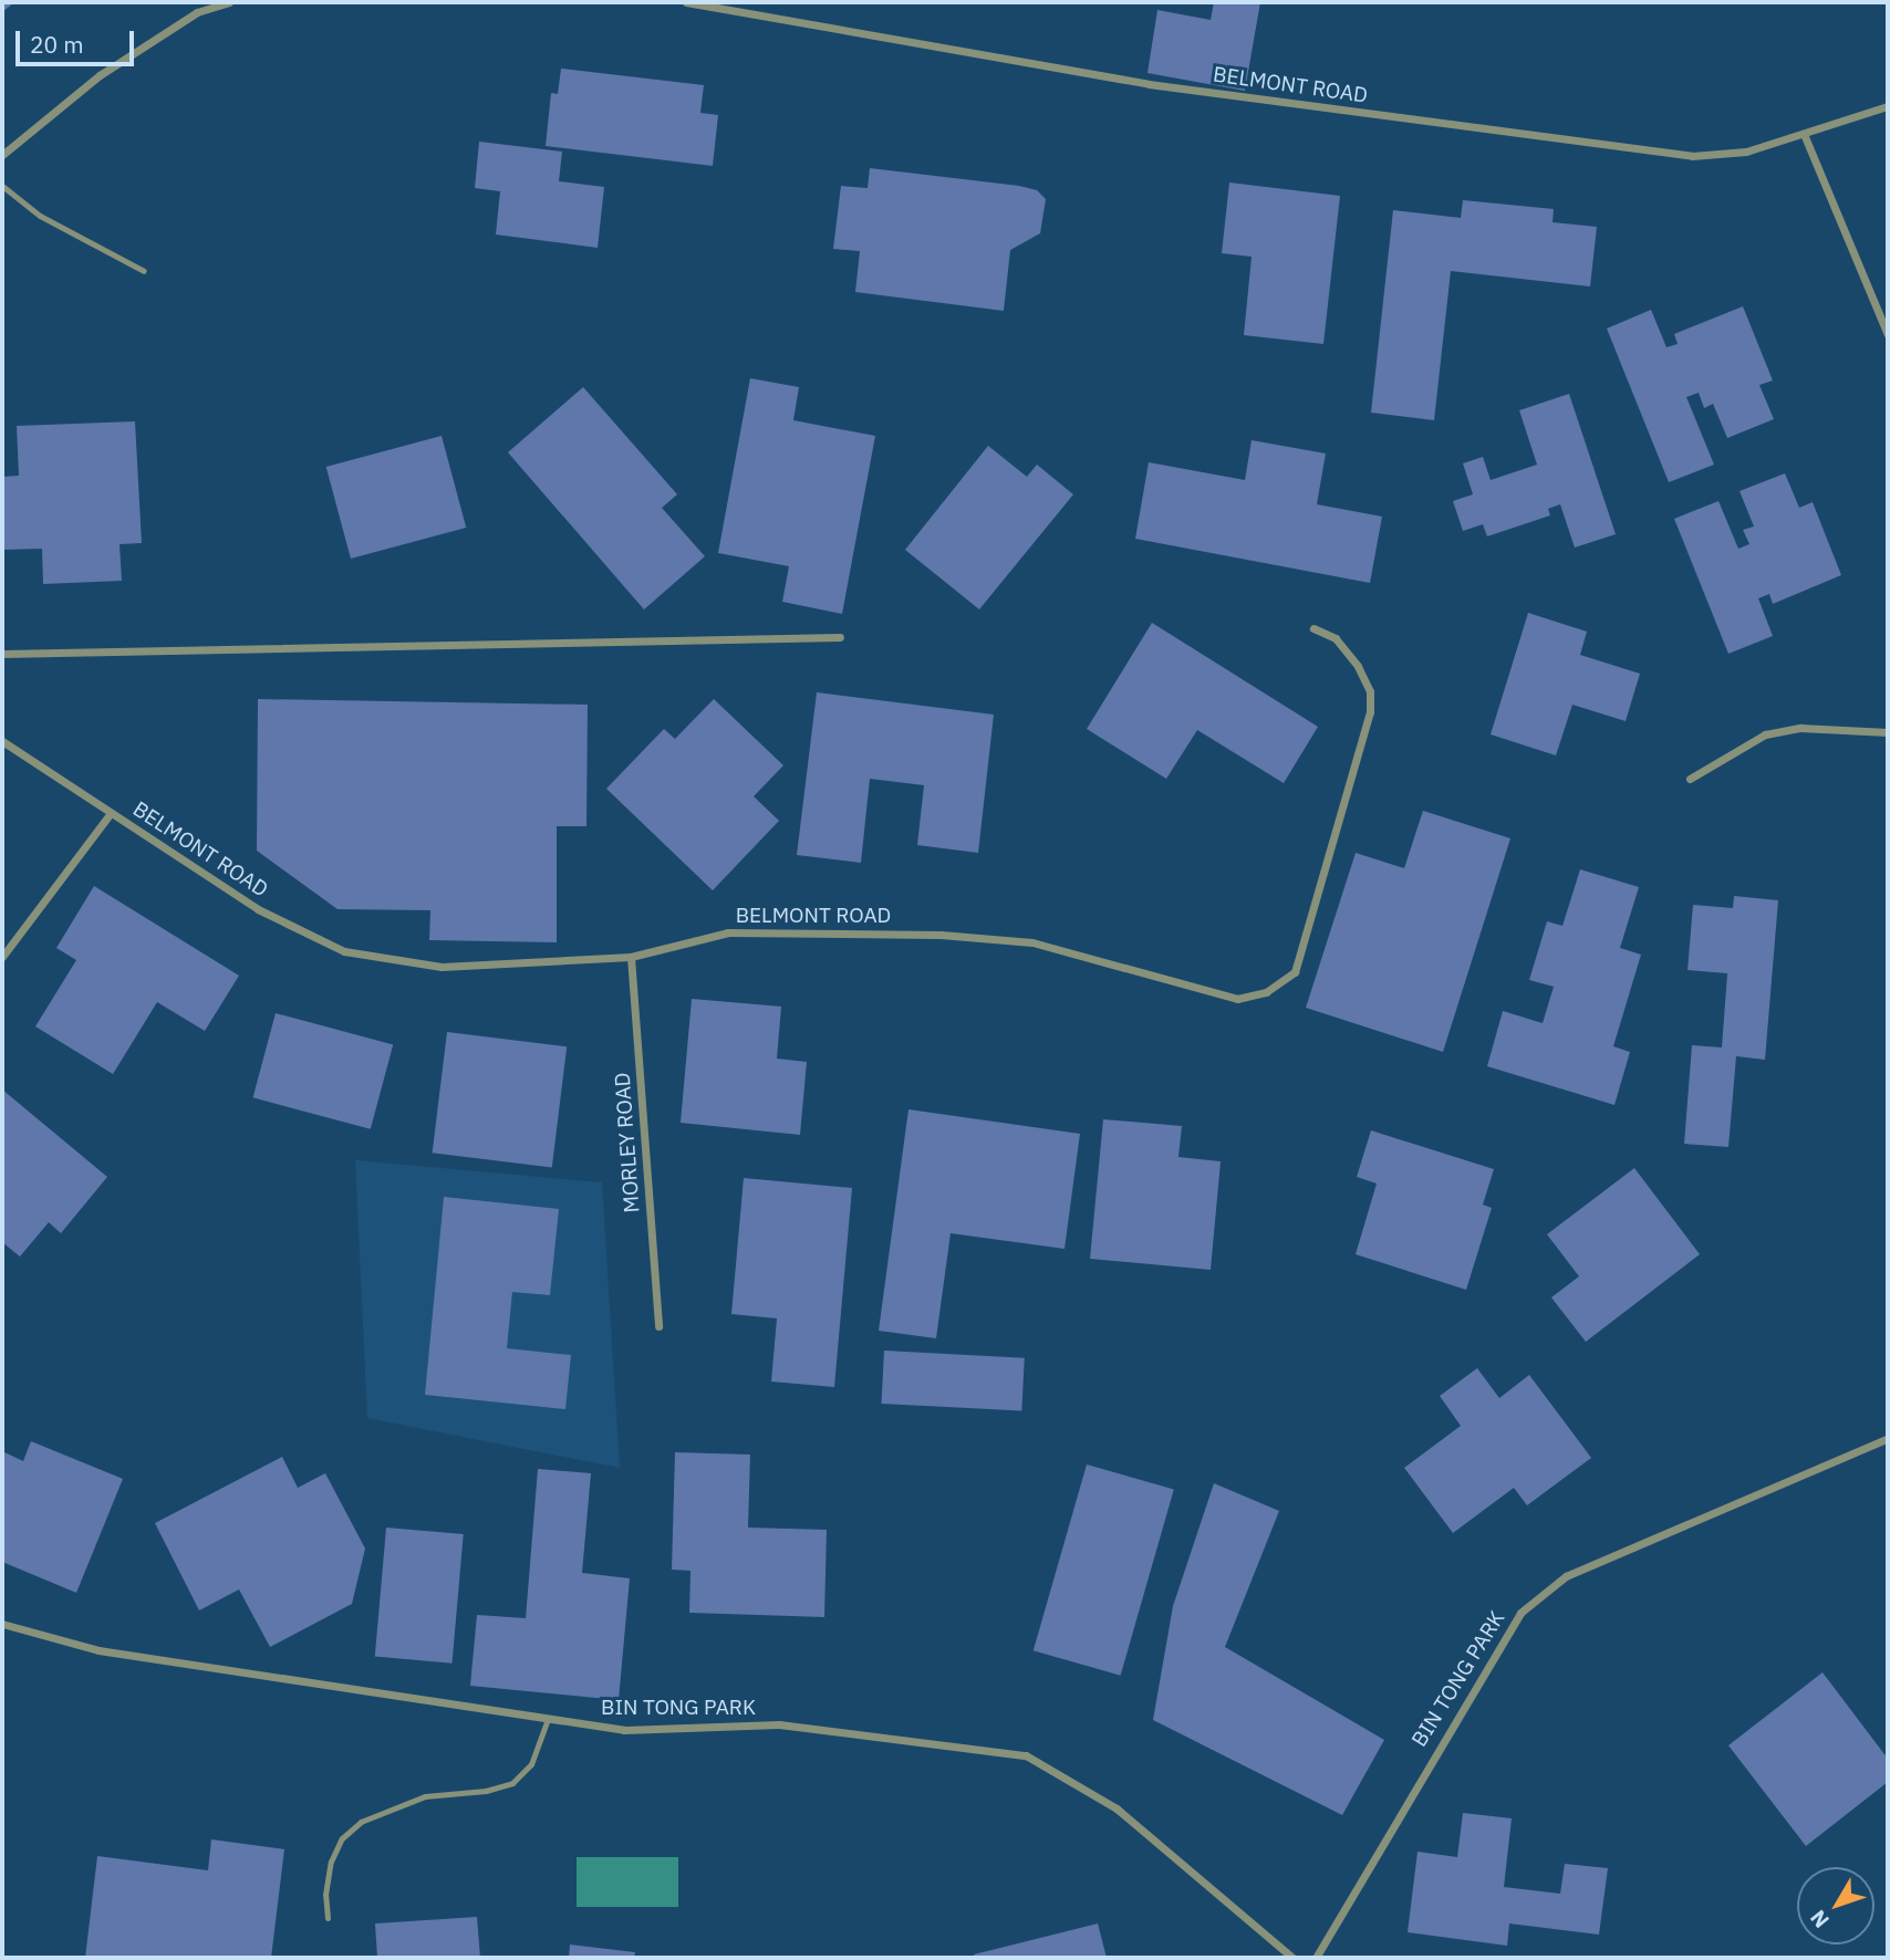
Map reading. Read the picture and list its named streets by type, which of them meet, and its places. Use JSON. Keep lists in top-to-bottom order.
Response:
{
  "streets": {
    "street": ["BELMONT ROAD", "MORLEY ROAD", "BIN TONG PARK"]
  },
  "crossings": [
    ["BELMONT ROAD", "MORLEY ROAD"]
  ],
  "scale_bar": "20 m",
  "north": "bottom left"
}
